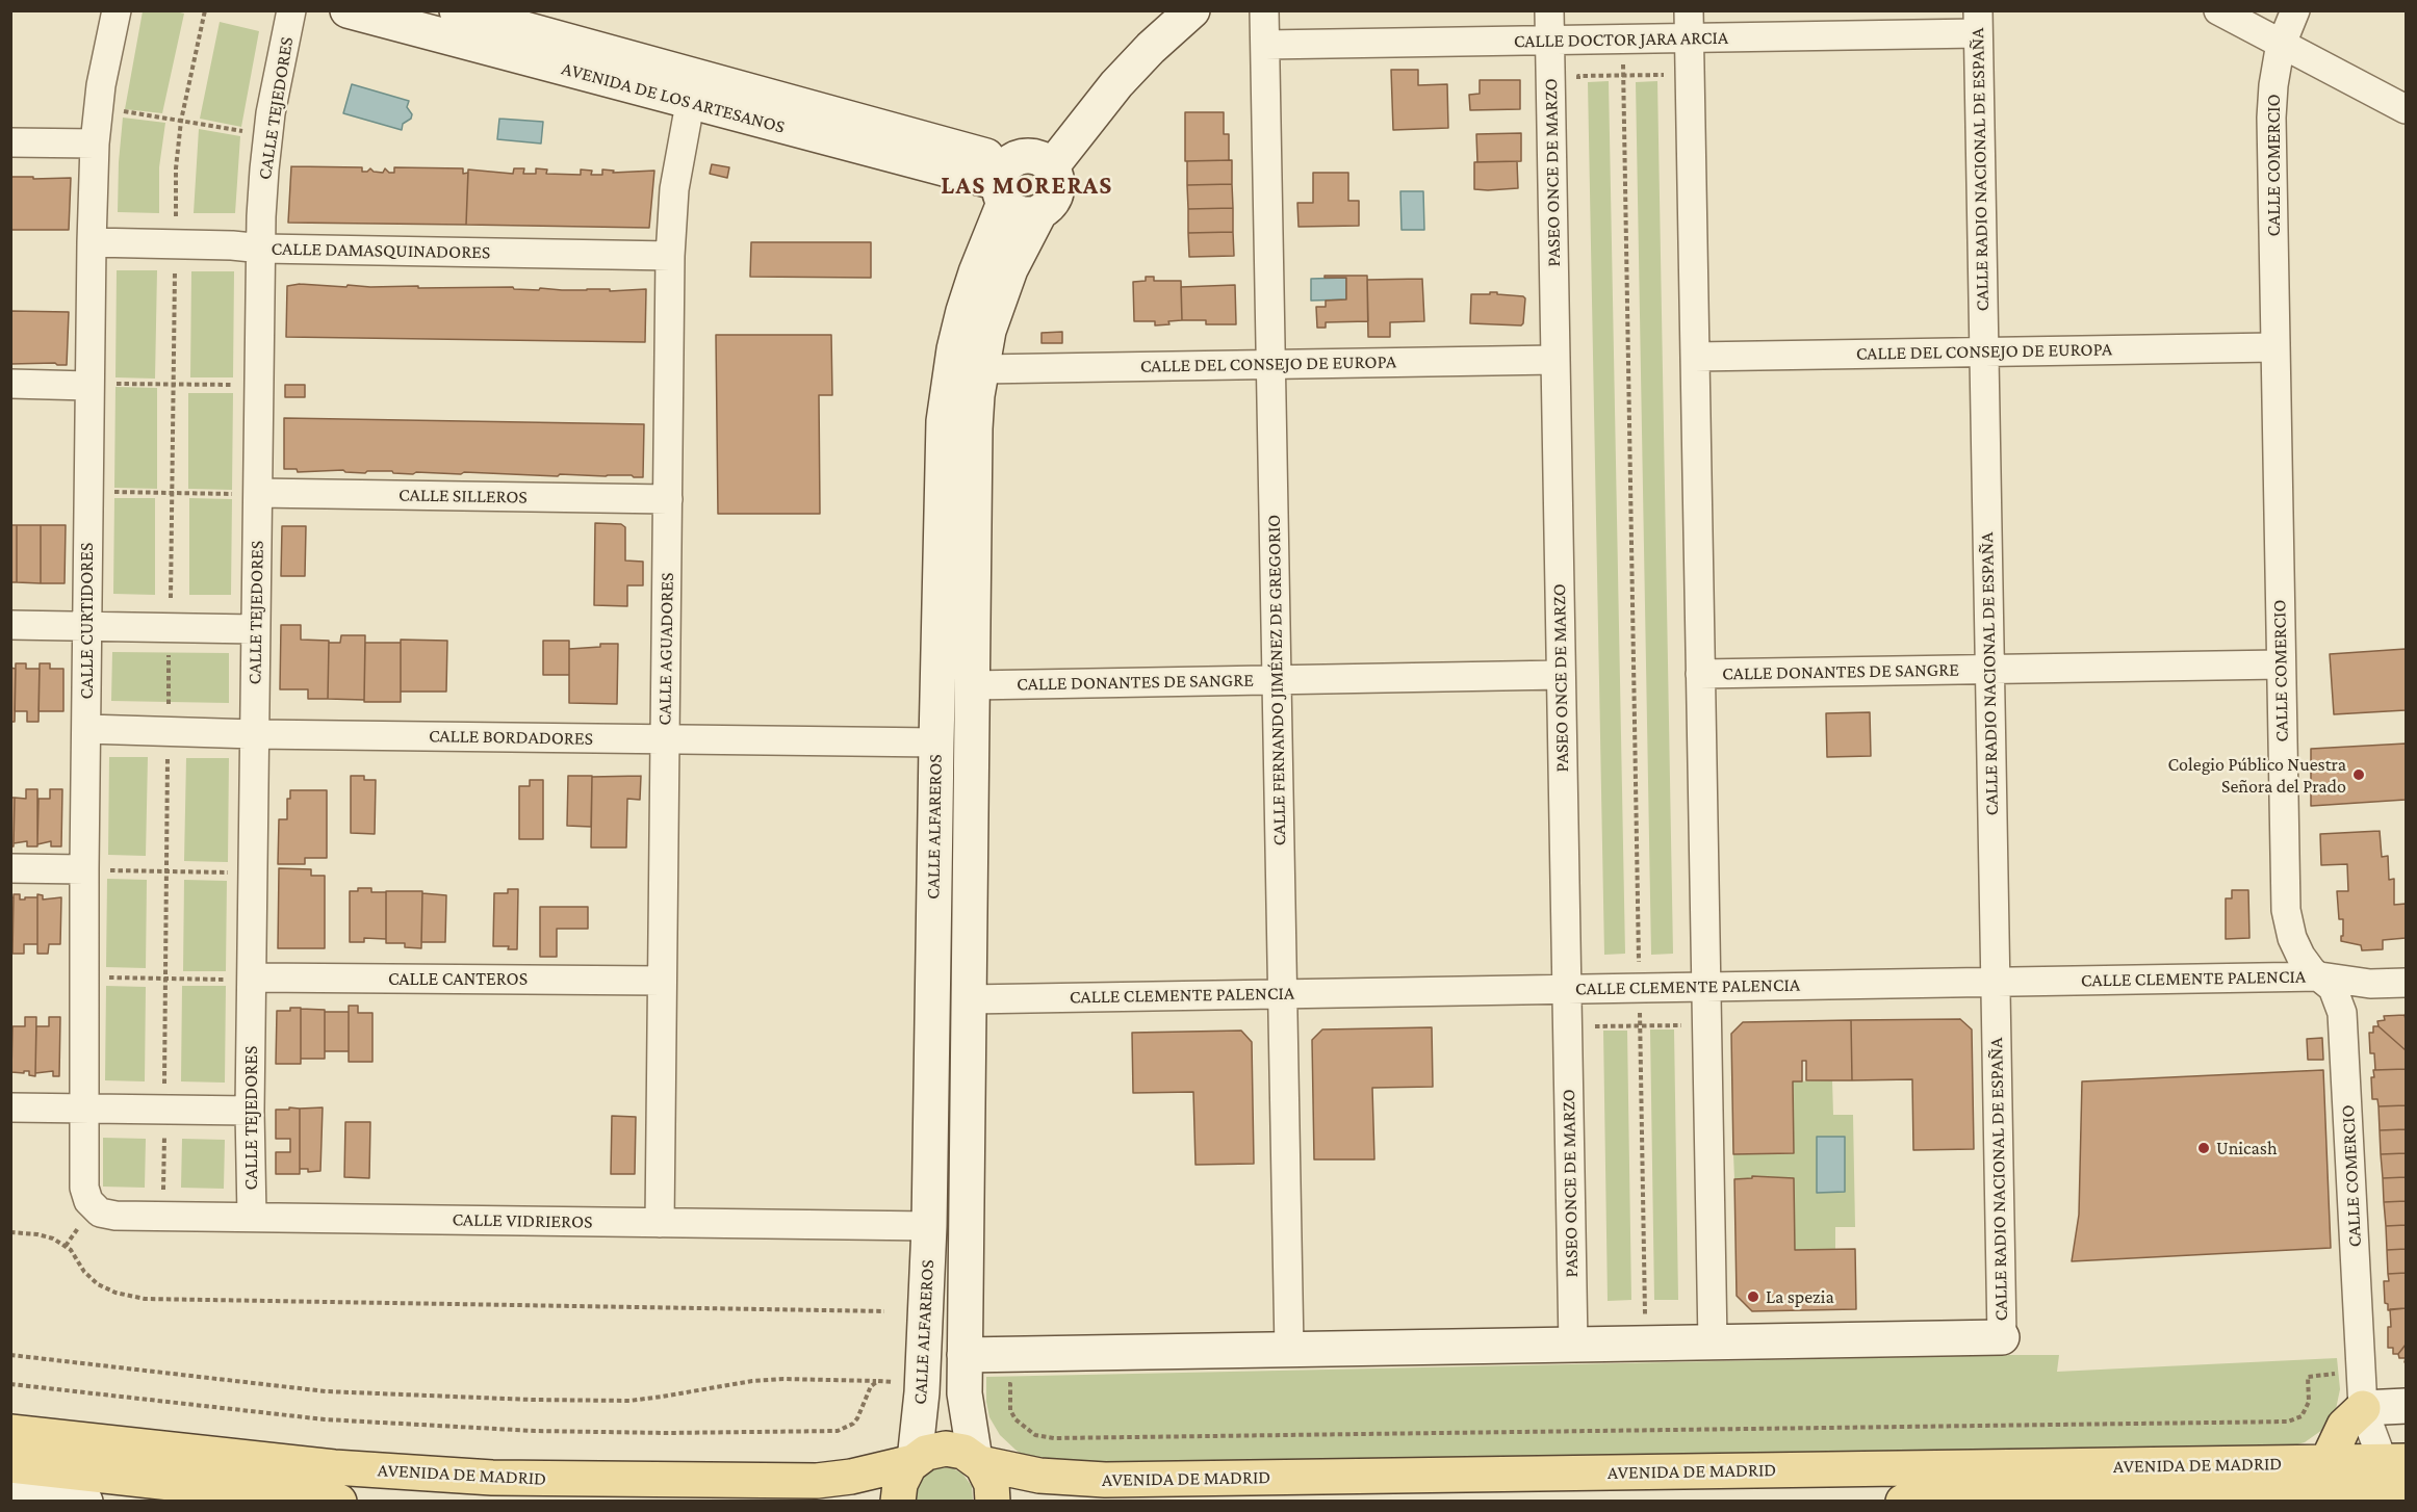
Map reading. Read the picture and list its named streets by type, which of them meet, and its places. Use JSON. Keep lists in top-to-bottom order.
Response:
{
  "streets": {
    "main road": ["AVENIDA DE MADRID"],
    "street": [
      "CALLE DOCTOR JARA ARCIA",
      "AVENIDA DE LOS ARTESANOS",
      "CALLE TEJEDORES",
      "CALLE COMERCIO",
      "CALLE RADIO NACIONAL DE ESPAÑA",
      "PASEO ONCE DE MARZO",
      "CALLE DAMASQUINADORES",
      "CALLE DEL CONSEJO DE EUROPA",
      "CALLE SILLEROS",
      "CALLE CURTIDORES",
      "CALLE AGUADORES",
      "CALLE DONANTES DE SANGRE",
      "CALLE FERNANDO JIMÉNEZ DE GREGORIO",
      "CALLE BORDADORES",
      "CALLE ALFAREROS",
      "CALLE CANTEROS",
      "CALLE CLEMENTE PALENCIA",
      "CALLE VIDRIEROS"
    ]
  },
  "crossings": [
    ["CALLE DOCTOR JARA ARCIA", "CALLE RADIO NACIONAL DE ESPAÑA"],
    ["CALLE DOCTOR JARA ARCIA", "PASEO ONCE DE MARZO"],
    ["CALLE DOCTOR JARA ARCIA", "CALLE FERNANDO JIMÉNEZ DE GREGORIO"],
    ["AVENIDA DE LOS ARTESANOS", "CALLE AGUADORES"],
    ["AVENIDA DE LOS ARTESANOS", "CALLE ALFAREROS"],
    ["CALLE TEJEDORES", "CALLE DAMASQUINADORES"],
    ["CALLE TEJEDORES", "CALLE SILLEROS"],
    ["CALLE TEJEDORES", "CALLE BORDADORES"],
    ["CALLE TEJEDORES", "CALLE CANTEROS"],
    ["CALLE TEJEDORES", "CALLE VIDRIEROS"],
    ["CALLE COMERCIO", "CALLE DEL CONSEJO DE EUROPA"],
    ["CALLE COMERCIO", "CALLE DONANTES DE SANGRE"],
    ["CALLE COMERCIO", "CALLE CLEMENTE PALENCIA"],
    ["CALLE COMERCIO", "AVENIDA DE MADRID"],
    ["CALLE RADIO NACIONAL DE ESPAÑA", "CALLE DEL CONSEJO DE EUROPA"],
    ["CALLE RADIO NACIONAL DE ESPAÑA", "CALLE DONANTES DE SANGRE"],
    ["CALLE RADIO NACIONAL DE ESPAÑA", "CALLE CLEMENTE PALENCIA"],
    ["PASEO ONCE DE MARZO", "CALLE DEL CONSEJO DE EUROPA"],
    ["PASEO ONCE DE MARZO", "CALLE DONANTES DE SANGRE"],
    ["PASEO ONCE DE MARZO", "CALLE CLEMENTE PALENCIA"],
    ["CALLE DAMASQUINADORES", "CALLE CURTIDORES"],
    ["CALLE DAMASQUINADORES", "CALLE AGUADORES"],
    ["CALLE DEL CONSEJO DE EUROPA", "CALLE FERNANDO JIMÉNEZ DE GREGORIO"],
    ["CALLE DEL CONSEJO DE EUROPA", "CALLE ALFAREROS"],
    ["CALLE SILLEROS", "CALLE AGUADORES"],
    ["CALLE CURTIDORES", "CALLE BORDADORES"],
    ["CALLE CURTIDORES", "CALLE VIDRIEROS"],
    ["CALLE AGUADORES", "CALLE BORDADORES"],
    ["CALLE AGUADORES", "CALLE CANTEROS"],
    ["CALLE AGUADORES", "CALLE VIDRIEROS"],
    ["CALLE DONANTES DE SANGRE", "CALLE FERNANDO JIMÉNEZ DE GREGORIO"],
    ["CALLE DONANTES DE SANGRE", "CALLE ALFAREROS"],
    ["CALLE FERNANDO JIMÉNEZ DE GREGORIO", "CALLE CLEMENTE PALENCIA"],
    ["CALLE BORDADORES", "CALLE ALFAREROS"],
    ["CALLE ALFAREROS", "CALLE CLEMENTE PALENCIA"],
    ["CALLE ALFAREROS", "CALLE VIDRIEROS"],
    ["CALLE ALFAREROS", "AVENIDA DE MADRID"]
  ],
  "districts": ["LAS MORERAS"],
  "places": ["Colegio Público Nuestra Señora del Prado", "Unicash", "La spezia"]
}
